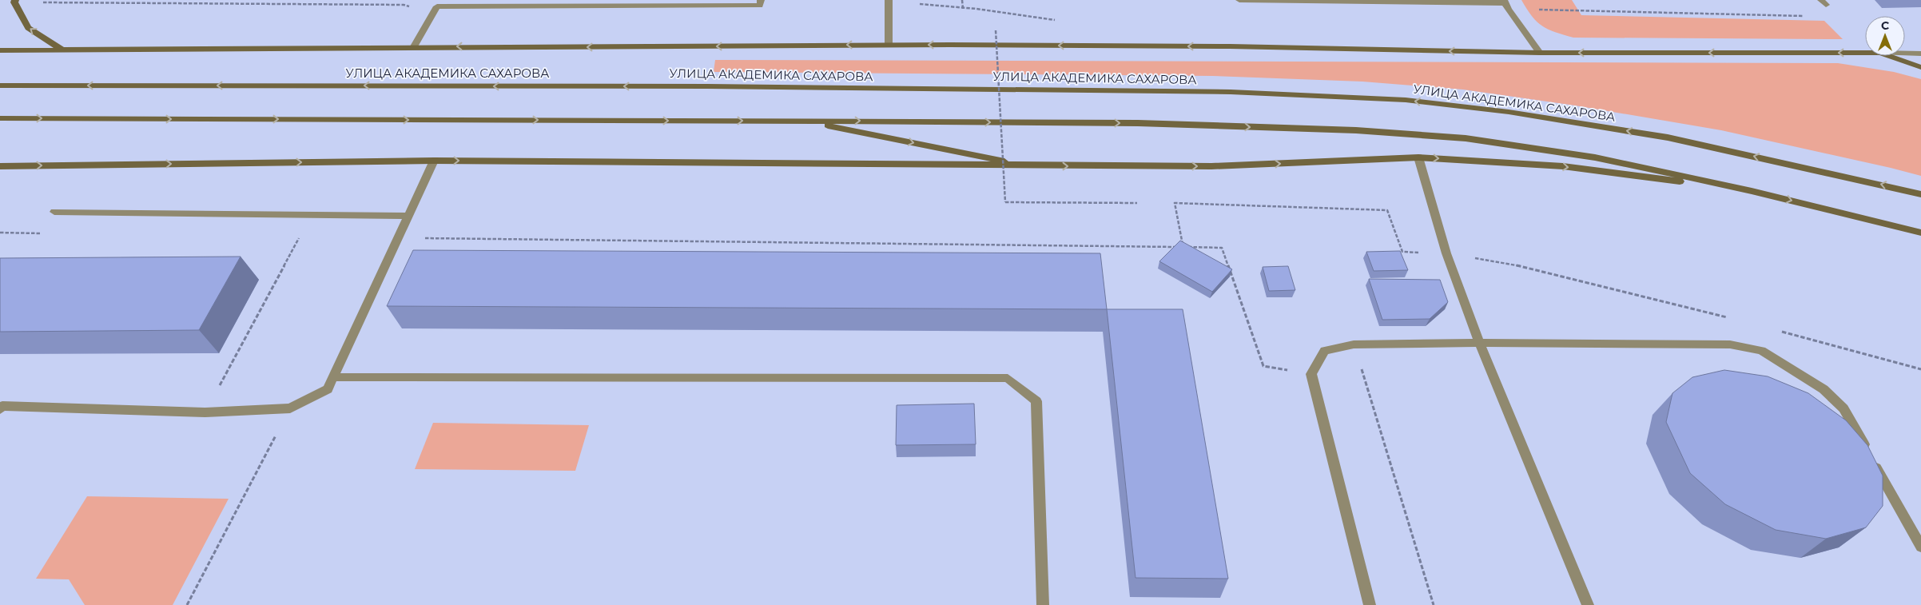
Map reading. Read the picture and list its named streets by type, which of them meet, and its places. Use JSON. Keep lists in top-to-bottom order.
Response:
{
  "streets": {
    "main road": ["УЛИЦА АКАДЕМИКА САХАРОВА"]
  },
  "north": "top"
}
